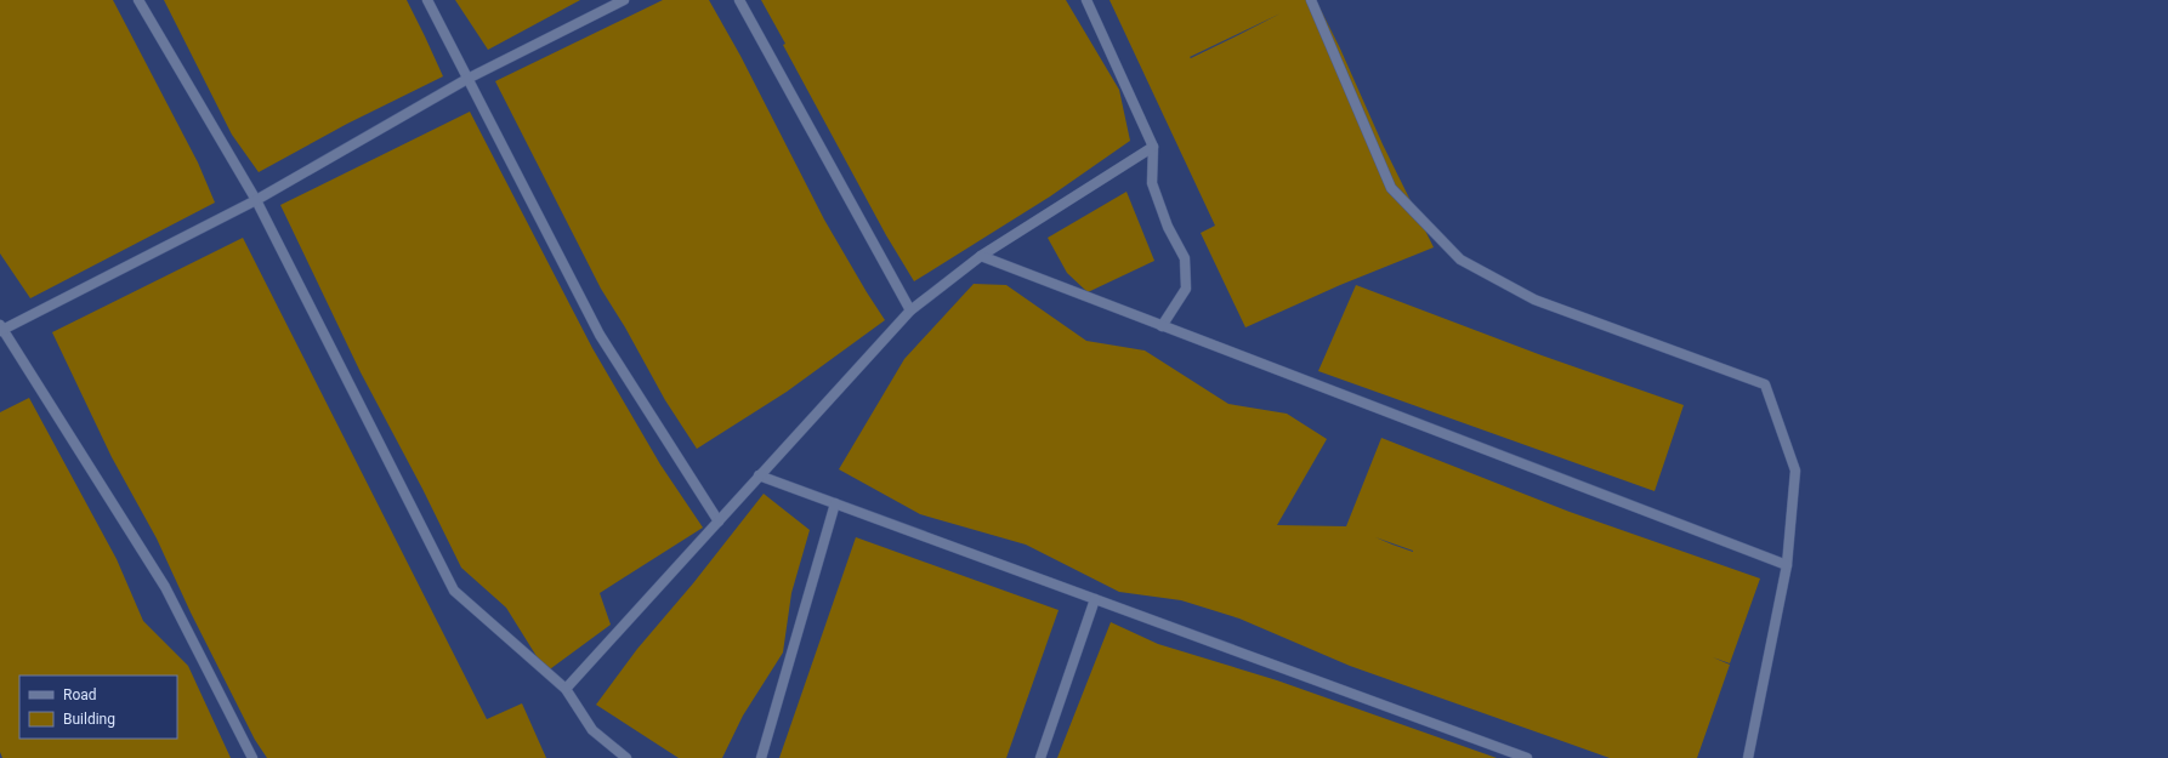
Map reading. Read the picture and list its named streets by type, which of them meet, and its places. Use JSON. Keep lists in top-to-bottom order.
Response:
{
  "legend": ["Road", "Building"]
}
